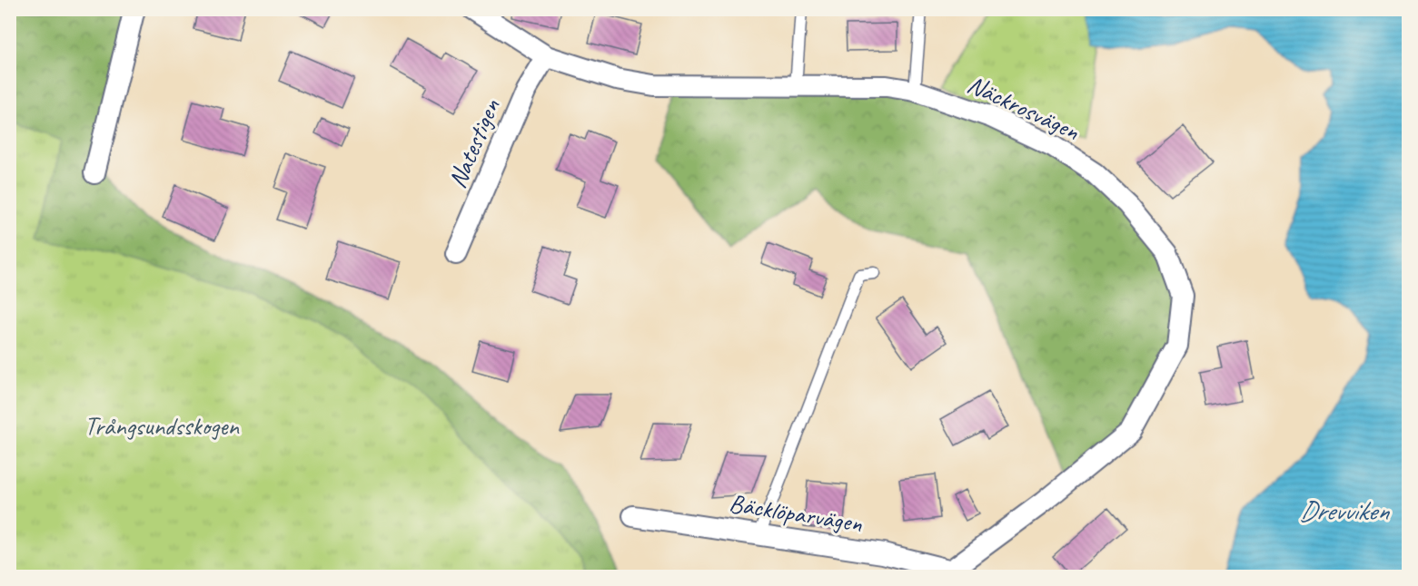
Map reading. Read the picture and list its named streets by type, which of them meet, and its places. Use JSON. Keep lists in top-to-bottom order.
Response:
{
  "streets": {
    "street": ["Näckrosvägen", "Natestigen", "Bäcklöparvägen"]
  },
  "crossings": [
    ["Näckrosvägen", "Natestigen"],
    ["Näckrosvägen", "Bäcklöparvägen"]
  ],
  "water": ["Drevviken"],
  "parks": ["Trångsundsskogen"]
}
